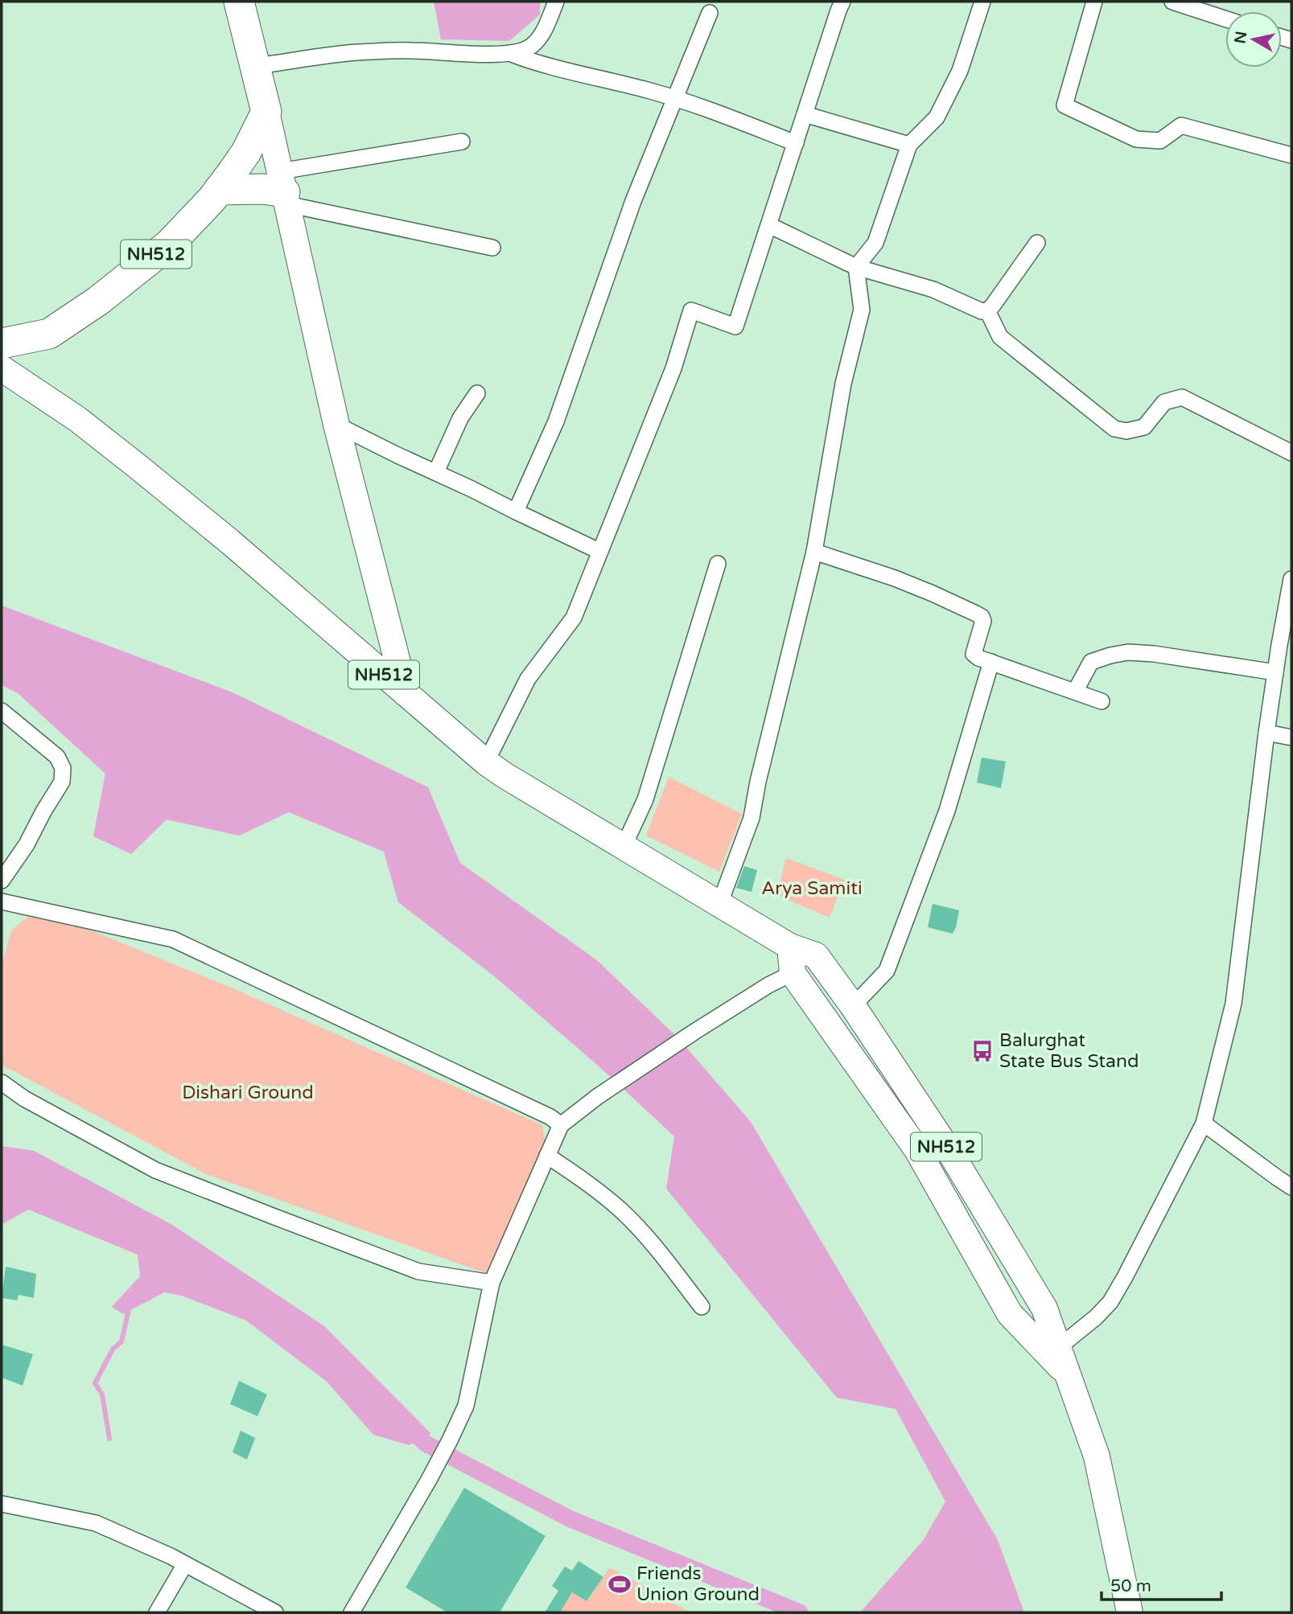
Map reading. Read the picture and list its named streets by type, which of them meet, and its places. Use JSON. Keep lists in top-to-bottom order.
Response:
{
  "streets": {
    "highway": ["NH512"]
  },
  "parks": ["Arya Samiti", "Dishari Ground"],
  "places": {
    "bus stop": ["Balurghat State Bus Stand"],
    "sports": ["Friends Union Ground"]
  },
  "scale_bar": "50 m",
  "north": "left"
}
